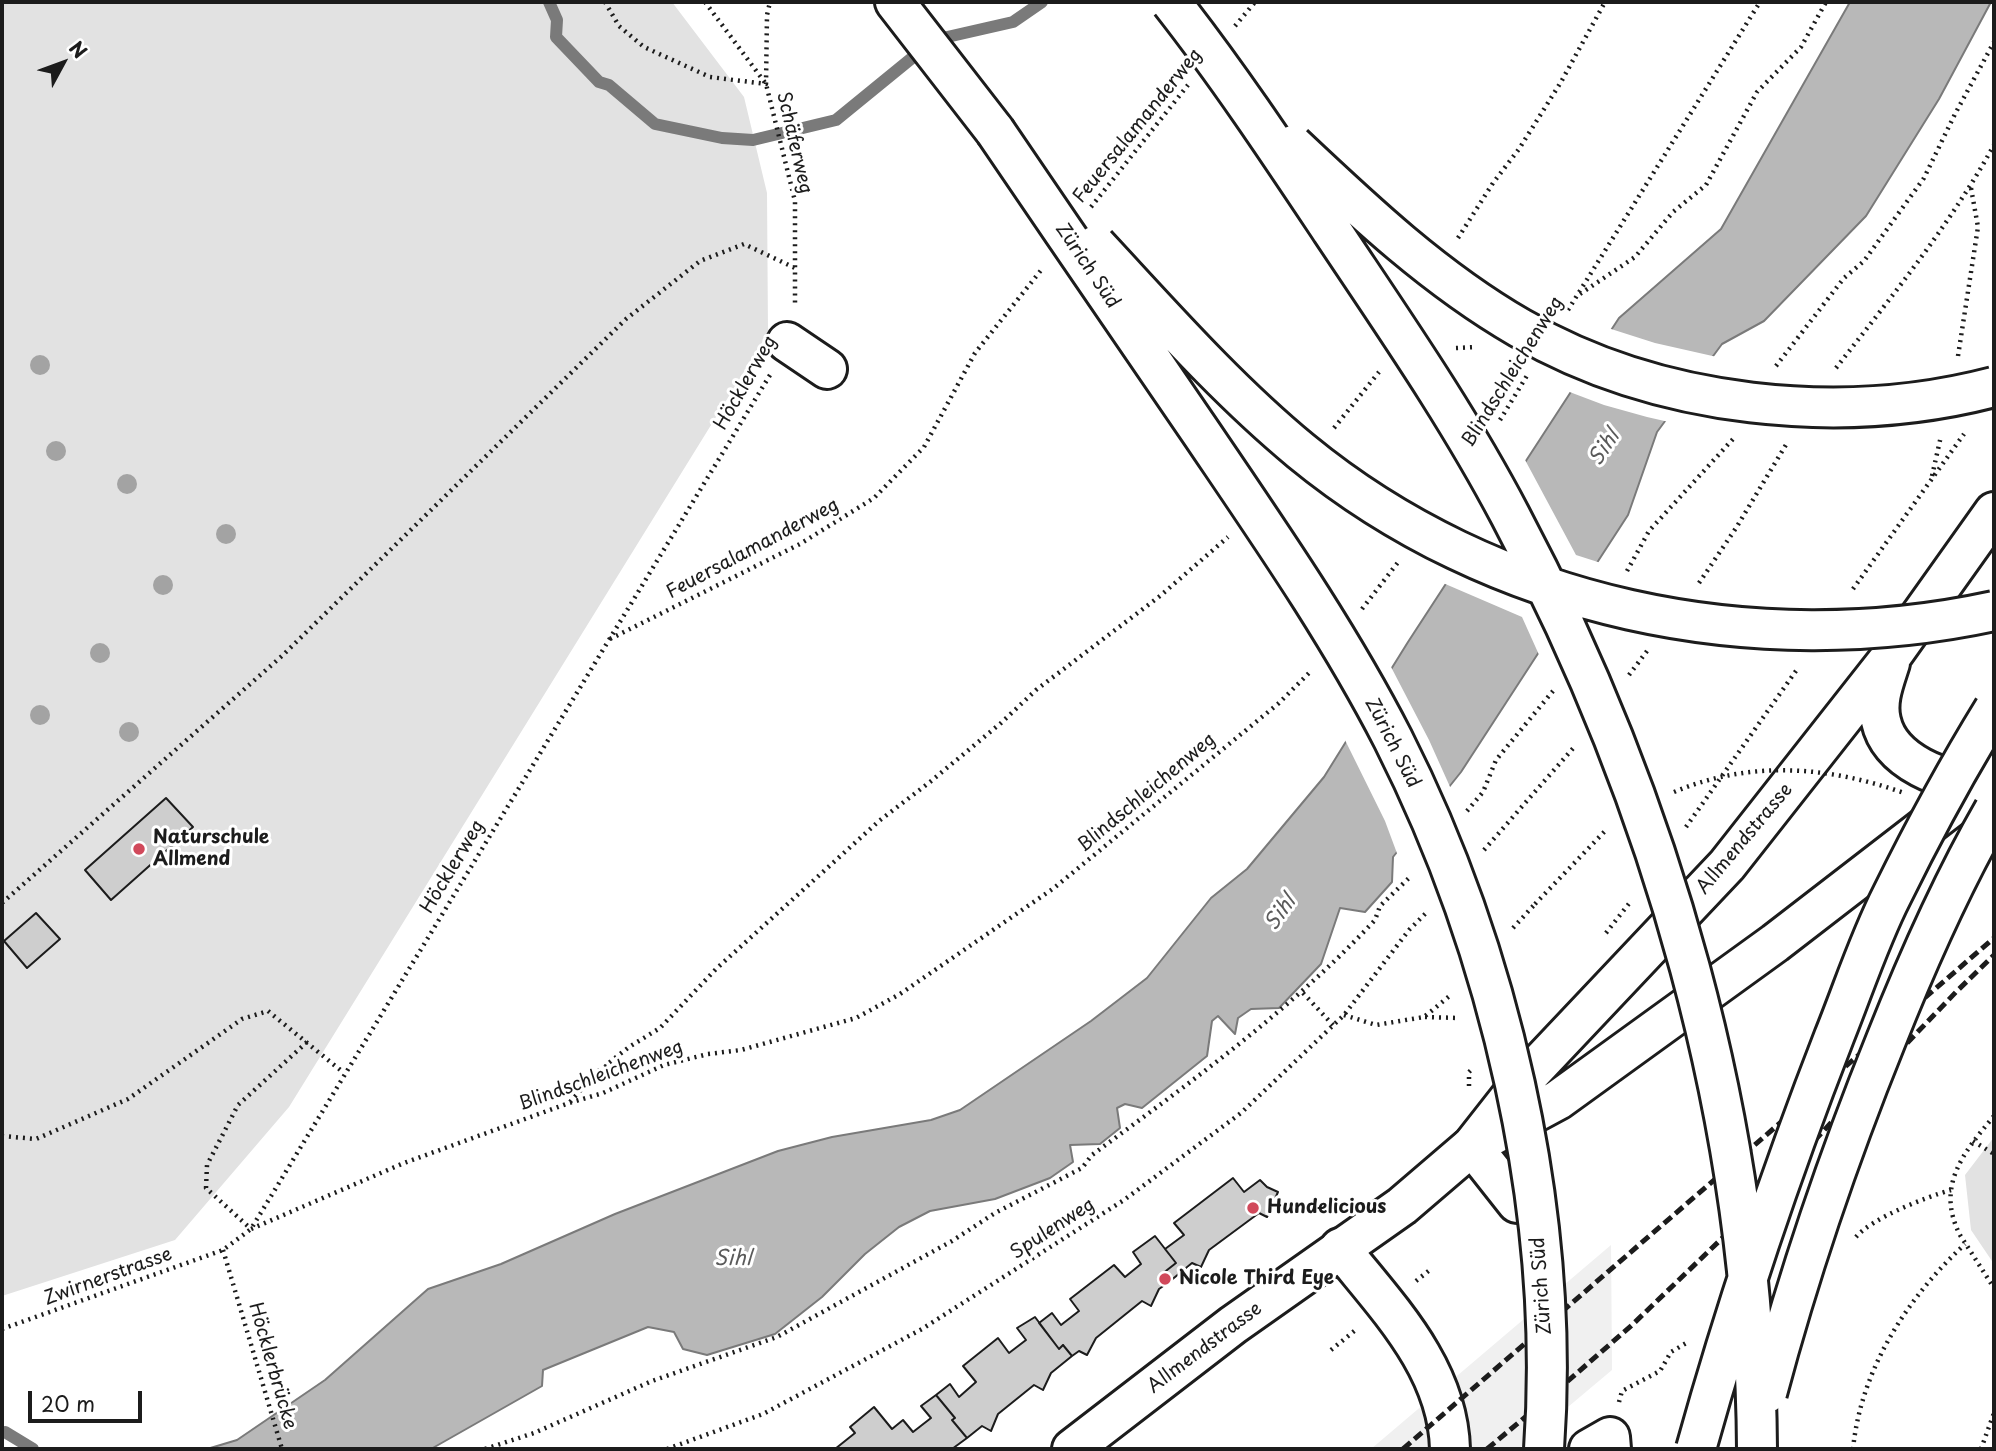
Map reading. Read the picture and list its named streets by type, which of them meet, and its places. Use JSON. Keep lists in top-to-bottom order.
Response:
{
  "streets": {
    "main road": ["Zürich Süd", "Allmendstrasse"],
    "path": [
      "Feuersalamanderweg",
      "Schäferweg",
      "Blindschleichenweg",
      "Höcklerweg",
      "Spulenweg",
      "Zwirnerstrasse",
      "Höcklerbrücke"
    ]
  },
  "crossings": [
    ["Feuersalamanderweg", "Höcklerweg"],
    ["Schäferweg", "Höcklerweg"],
    ["Blindschleichenweg", "Höcklerweg"],
    ["Höcklerweg", "Zwirnerstrasse"],
    ["Höcklerweg", "Höcklerbrücke"],
    ["Zwirnerstrasse", "Höcklerbrücke"]
  ],
  "water": ["Sihl"],
  "places": ["Naturschule Allmend", "Hundelicious", "Nicole Third Eye"],
  "scale_bar": "20 m",
  "north": "top right"
}
